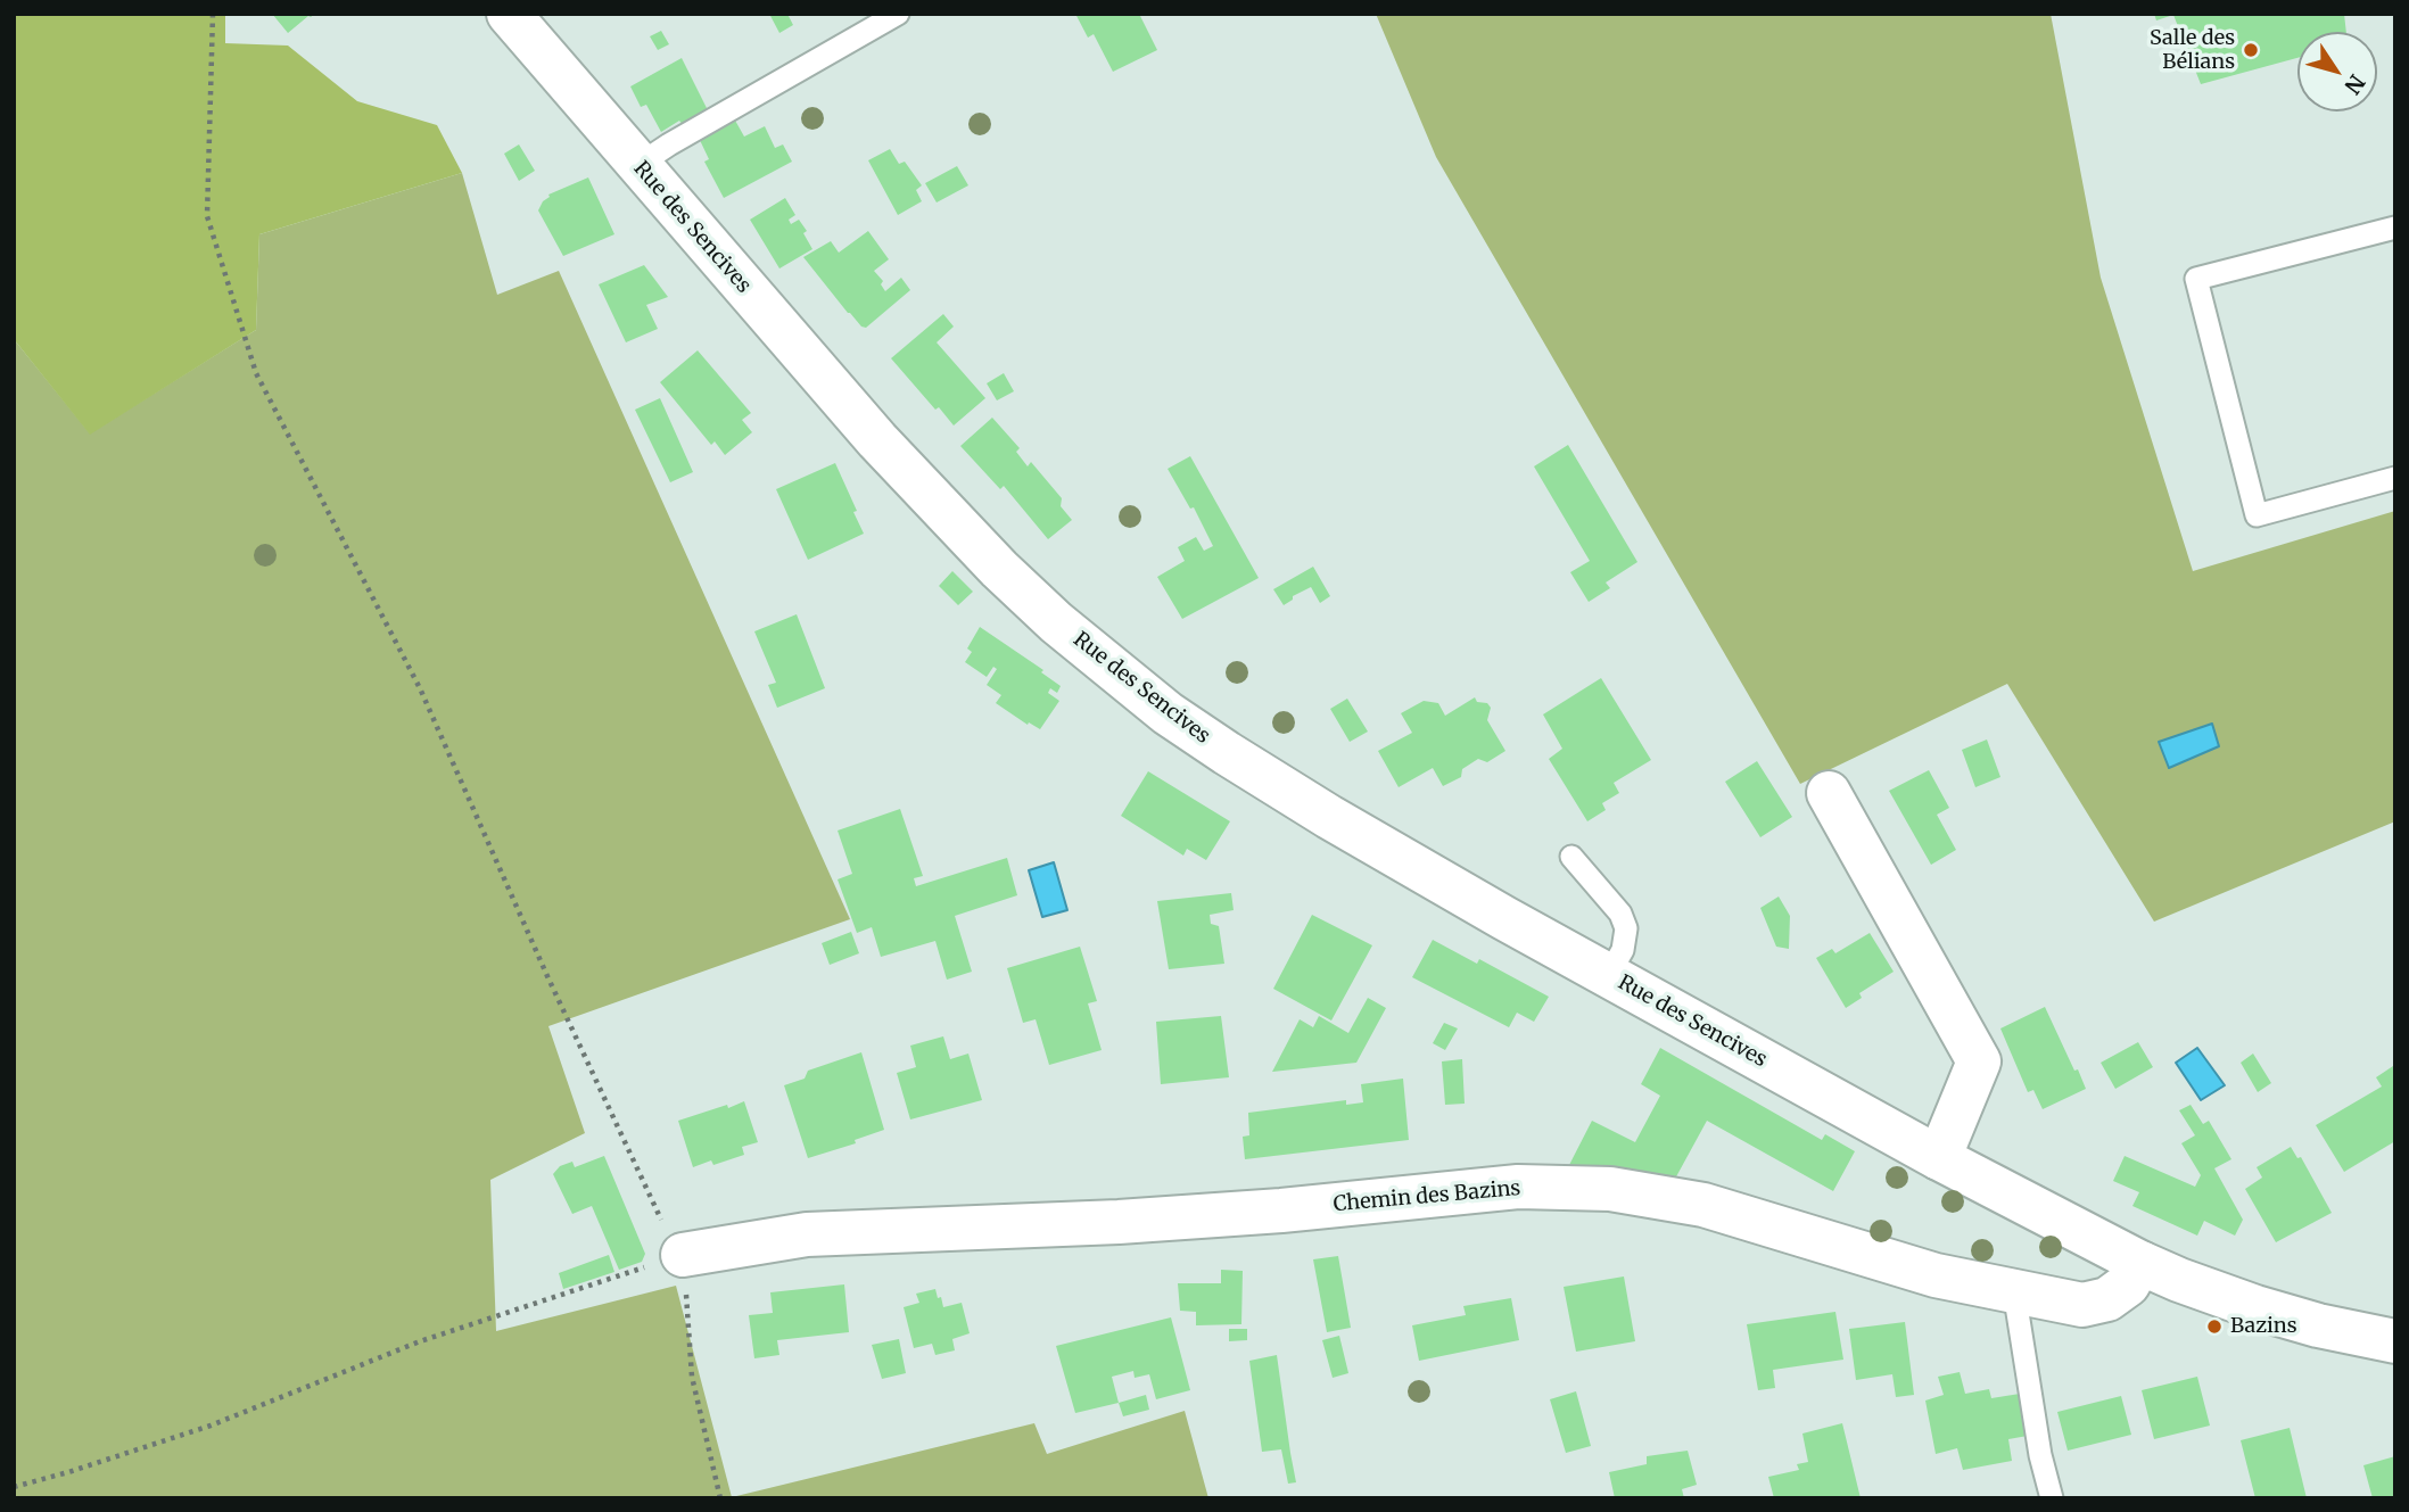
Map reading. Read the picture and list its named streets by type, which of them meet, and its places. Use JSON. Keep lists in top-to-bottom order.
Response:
{
  "streets": {
    "street": ["Rue des Sencives", "Chemin des Bazins"]
  },
  "crossings": [
    ["Rue des Sencives", "Chemin des Bazins"]
  ],
  "places": ["Salle des Bélians", "Bazins"],
  "north": "bottom right"
}
